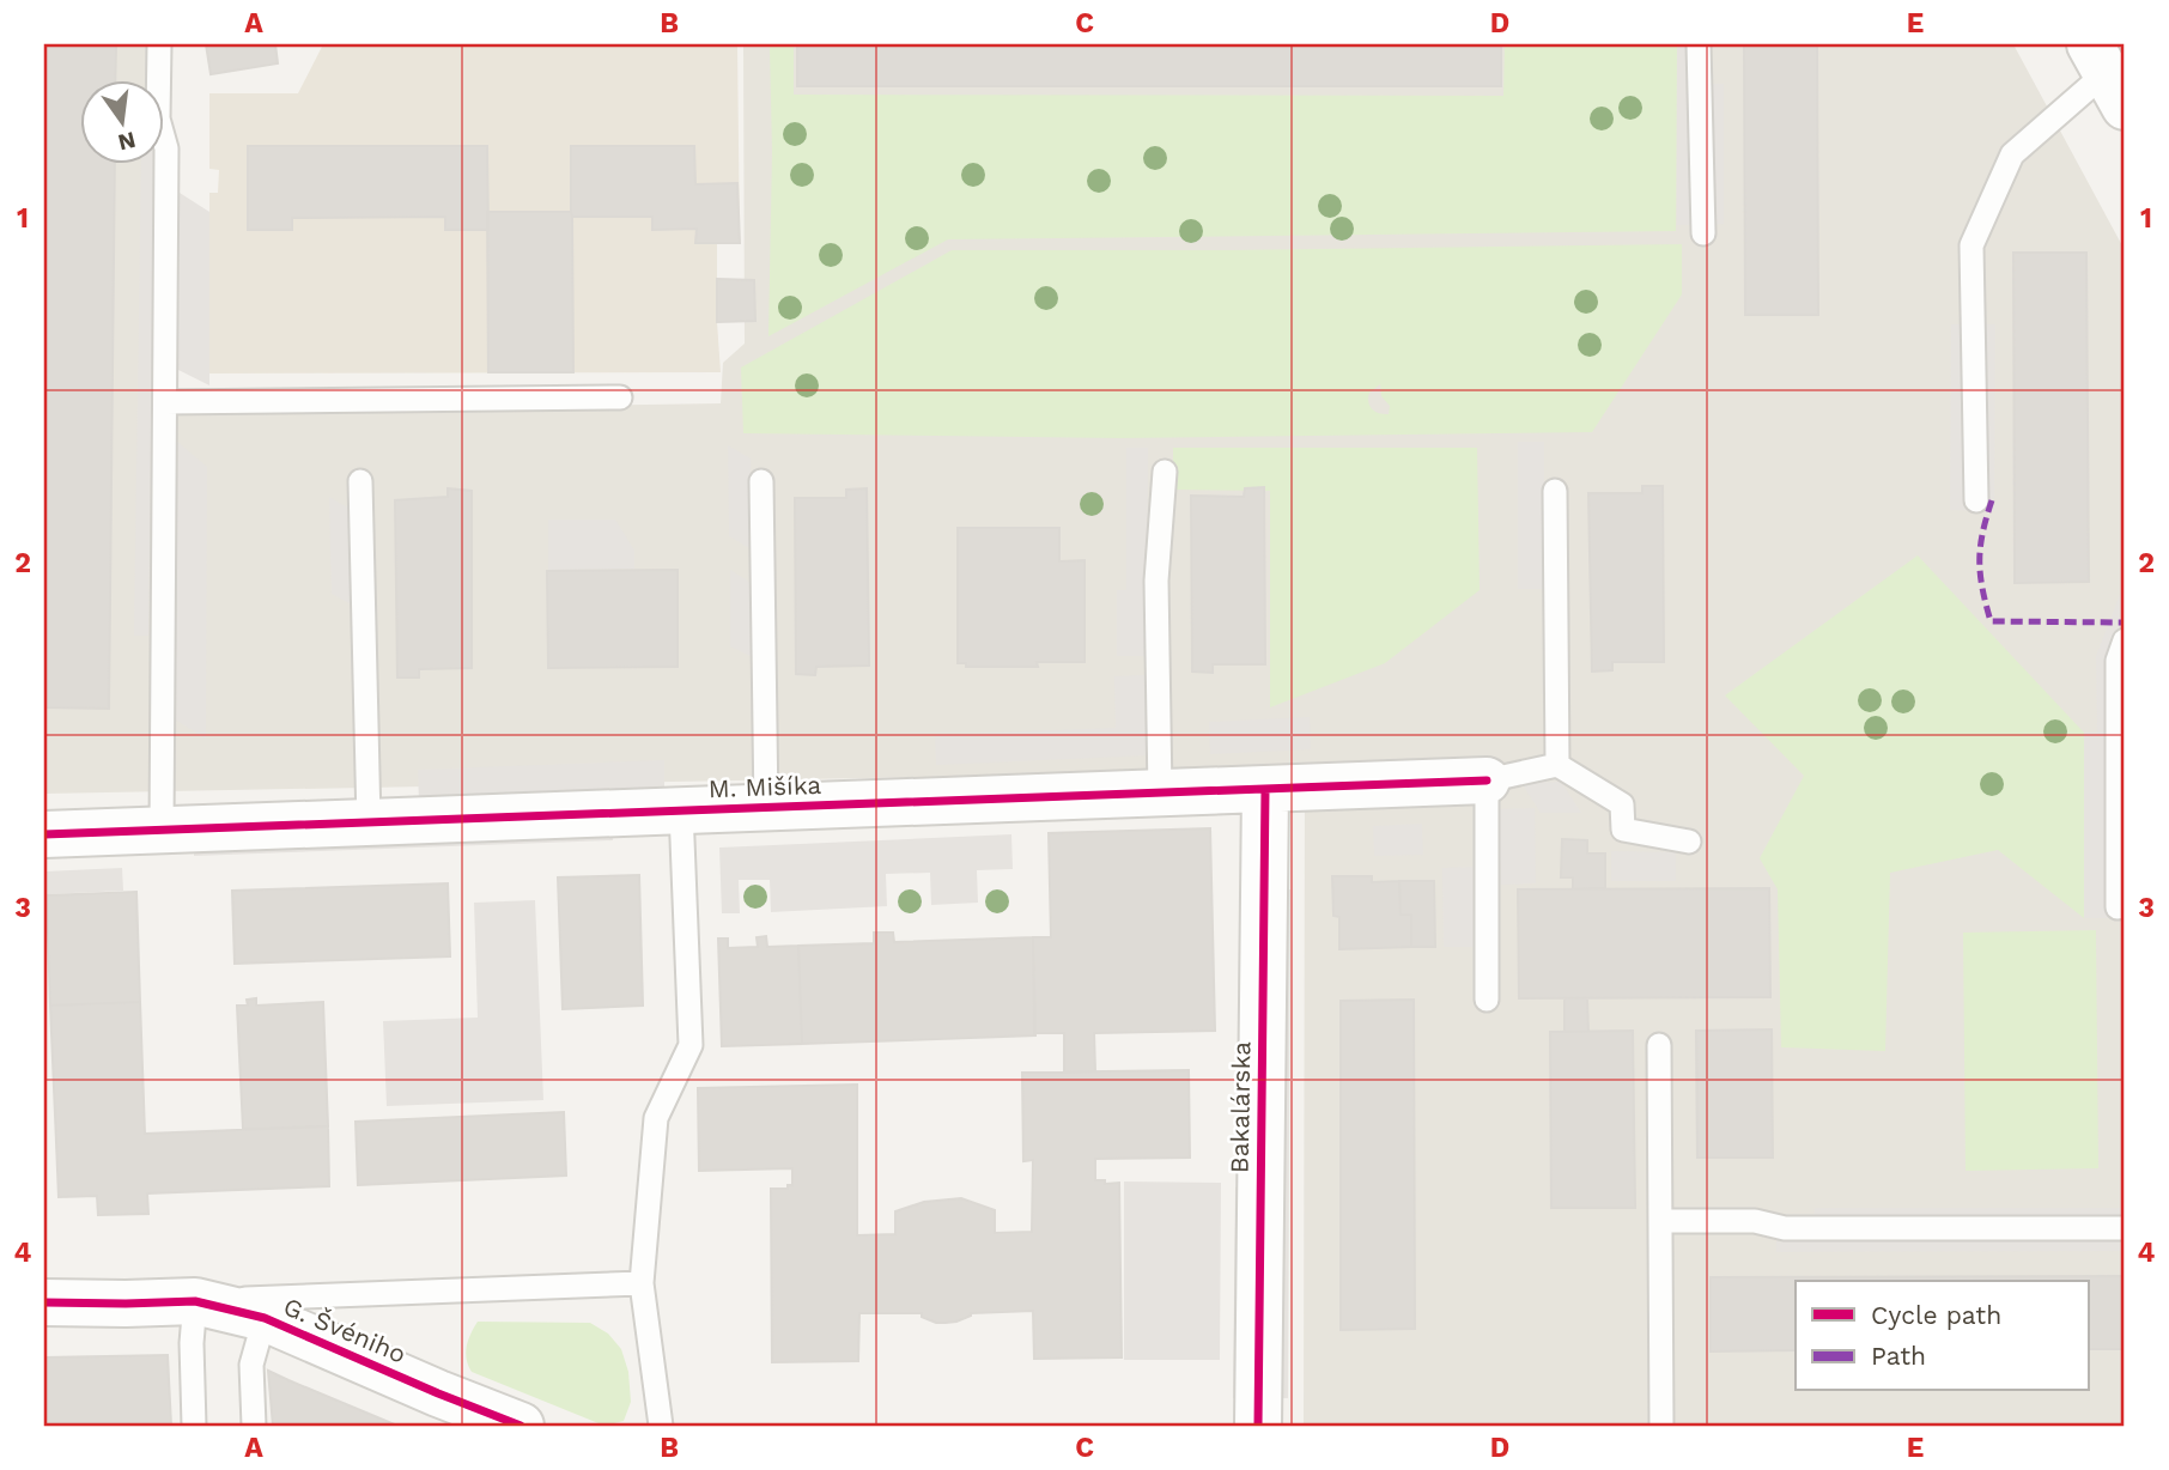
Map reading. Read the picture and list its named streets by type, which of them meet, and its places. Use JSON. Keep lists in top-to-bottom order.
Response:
{
  "streets": {
    "street": ["M. Mišíka", "Bakalárska", "G. Švéniho"]
  },
  "crossings": [
    ["M. Mišíka", "Bakalárska"]
  ],
  "legend": ["Cycle path", "Path"],
  "north": "bottom",
  "grid": {
    "columns": [
      "A",
      "B",
      "C",
      "D",
      "E"
    ],
    "rows": [
      "1",
      "2",
      "3",
      "4"
    ]
  }
}
